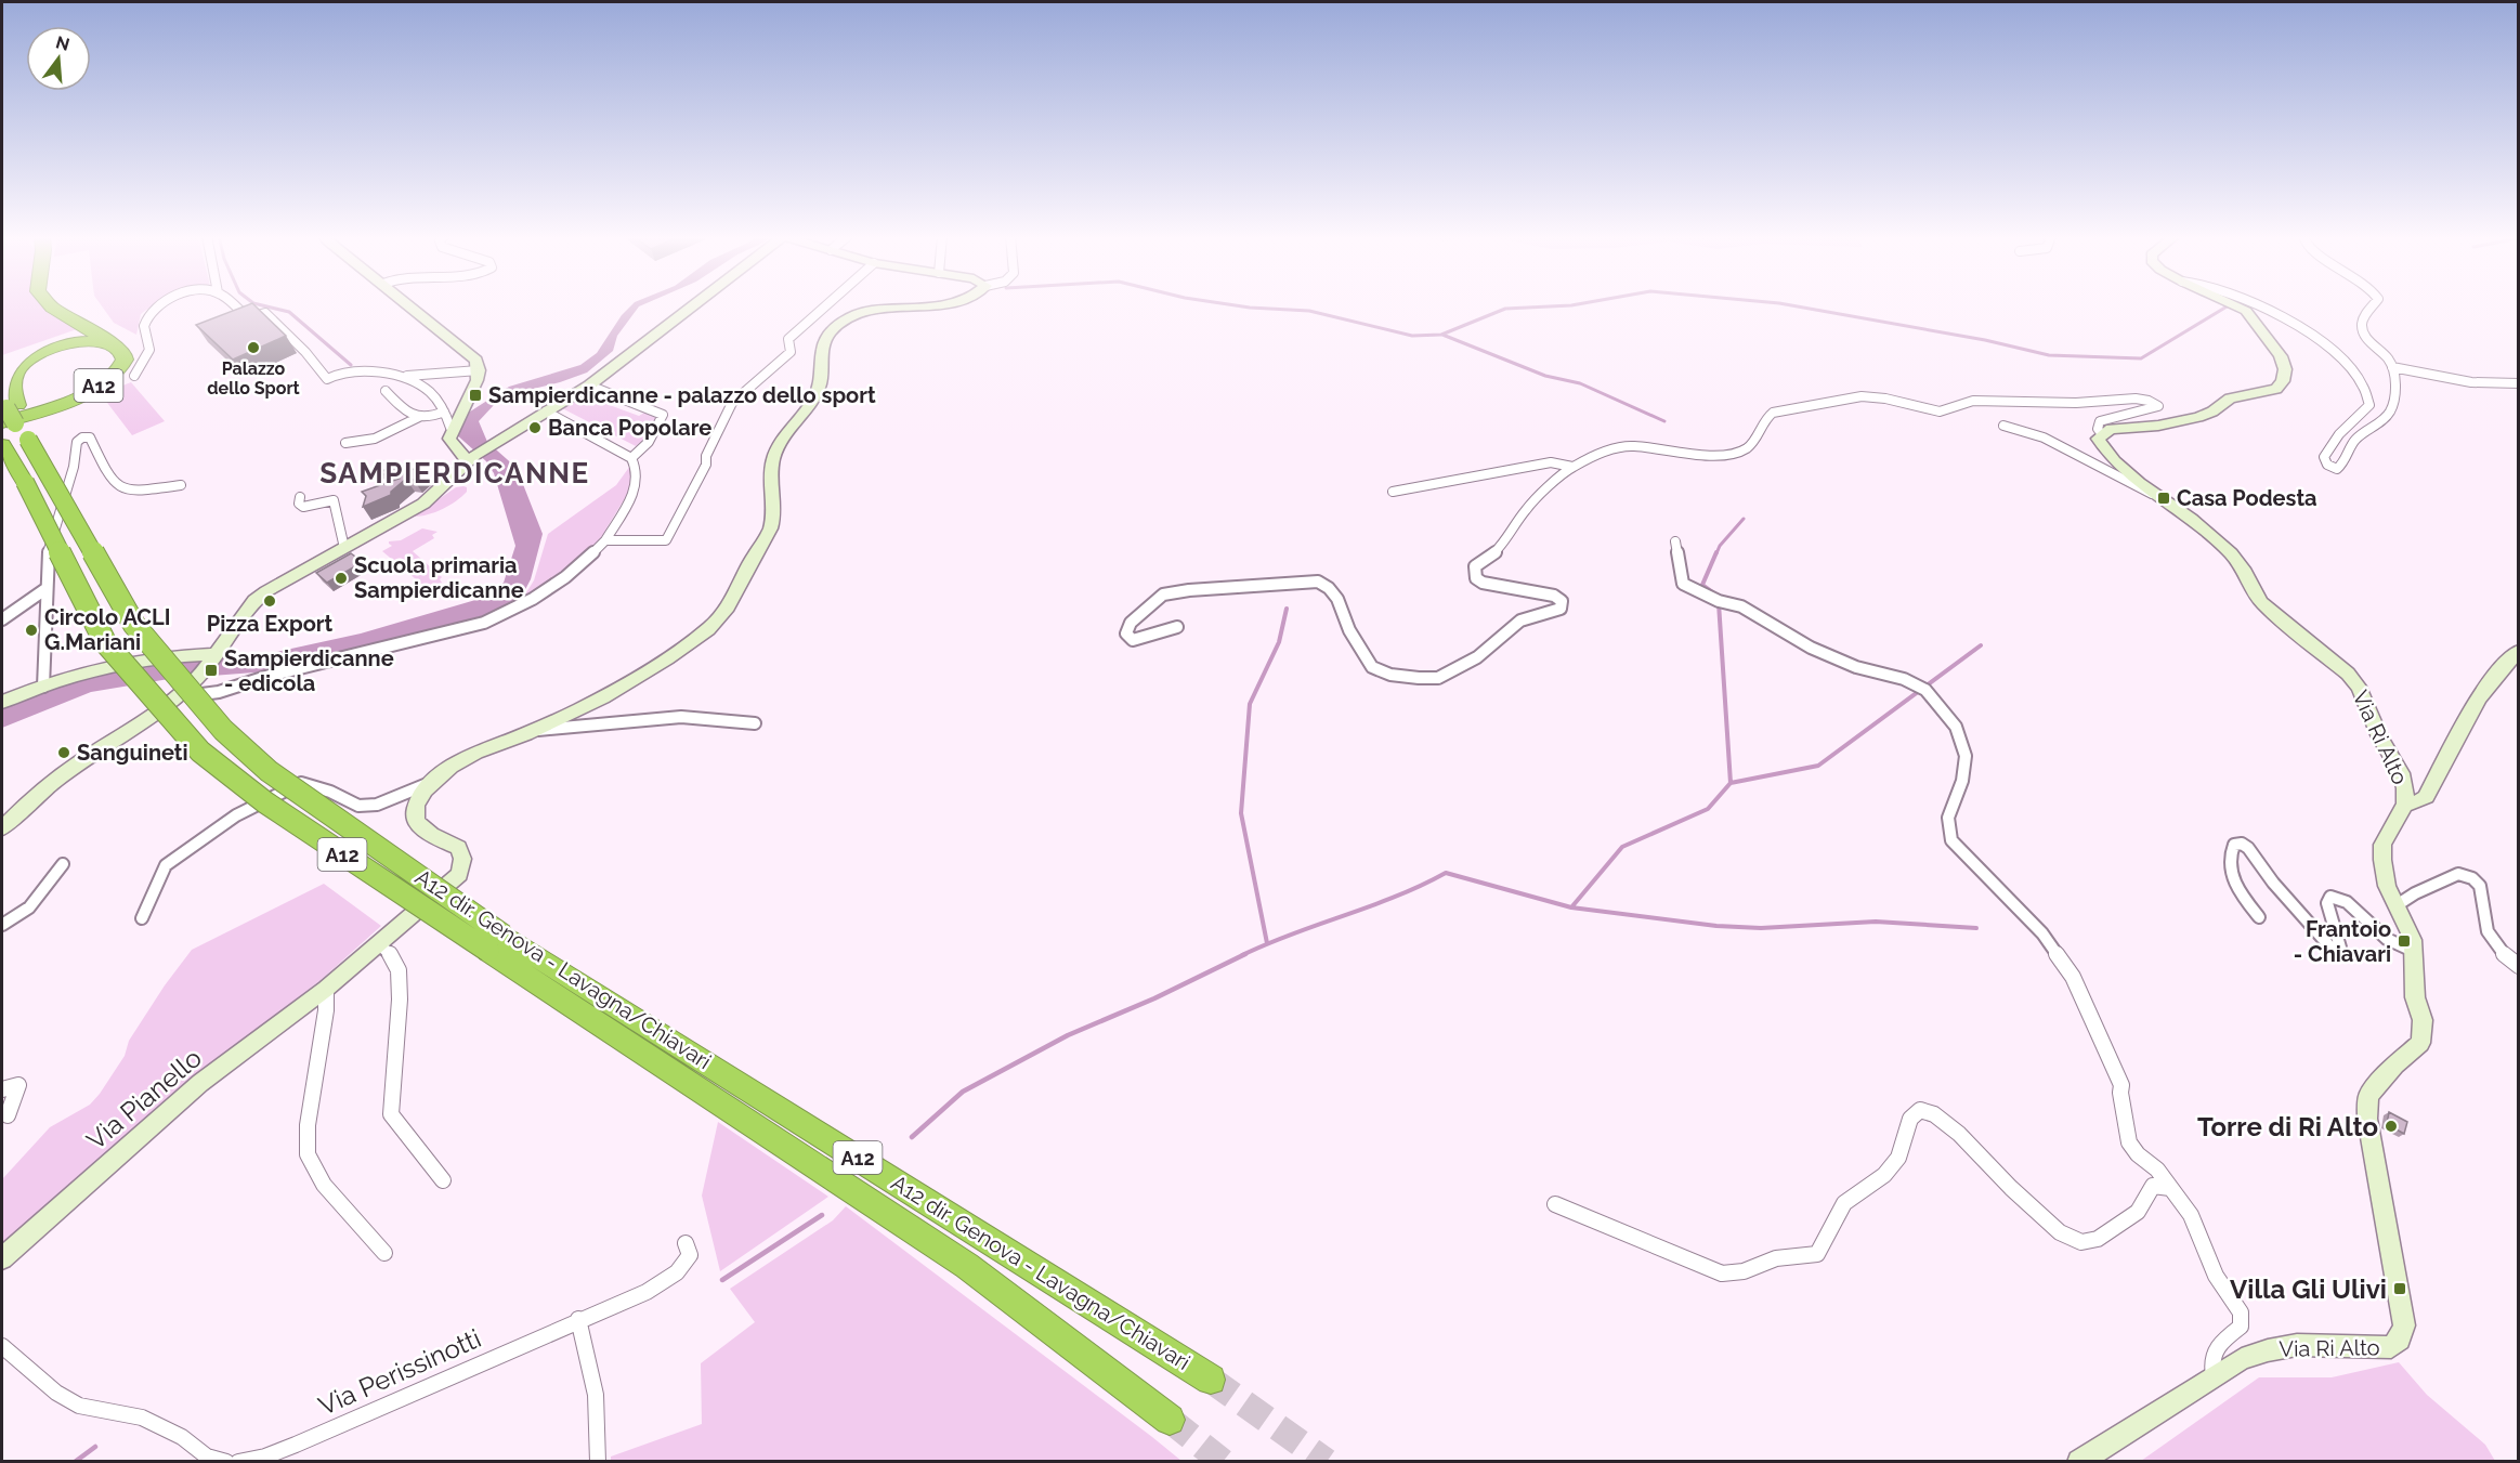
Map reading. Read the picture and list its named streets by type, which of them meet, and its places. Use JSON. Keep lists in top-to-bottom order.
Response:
{
  "streets": {
    "highway": ["A12", "A12 dir. Genova - Lavagna/Chiavari"],
    "street": ["Via Ri Alto", "Via Pianello", "Via Perissinotti"]
  },
  "crossings": [
    ["A12", "A12 dir. Genova - Lavagna/Chiavari"]
  ],
  "districts": ["SAMPIERDICANNE"],
  "places": {
    "other": [
      "Palazzo dello Sport",
      "Banca Popolare",
      "Scuola primaria Sampierdicanne",
      "Pizza Export",
      "Circolo ACLI G.Mariani",
      "Sanguineti",
      "Torre di Ri Alto"
    ],
    "transit": [
      "Sampierdicanne - palazzo dello sport",
      "Casa Podesta",
      "Sampierdicanne - edicola",
      "Frantoio - Chiavari",
      "Villa Gli Ulivi"
    ]
  },
  "north": "top"
}
